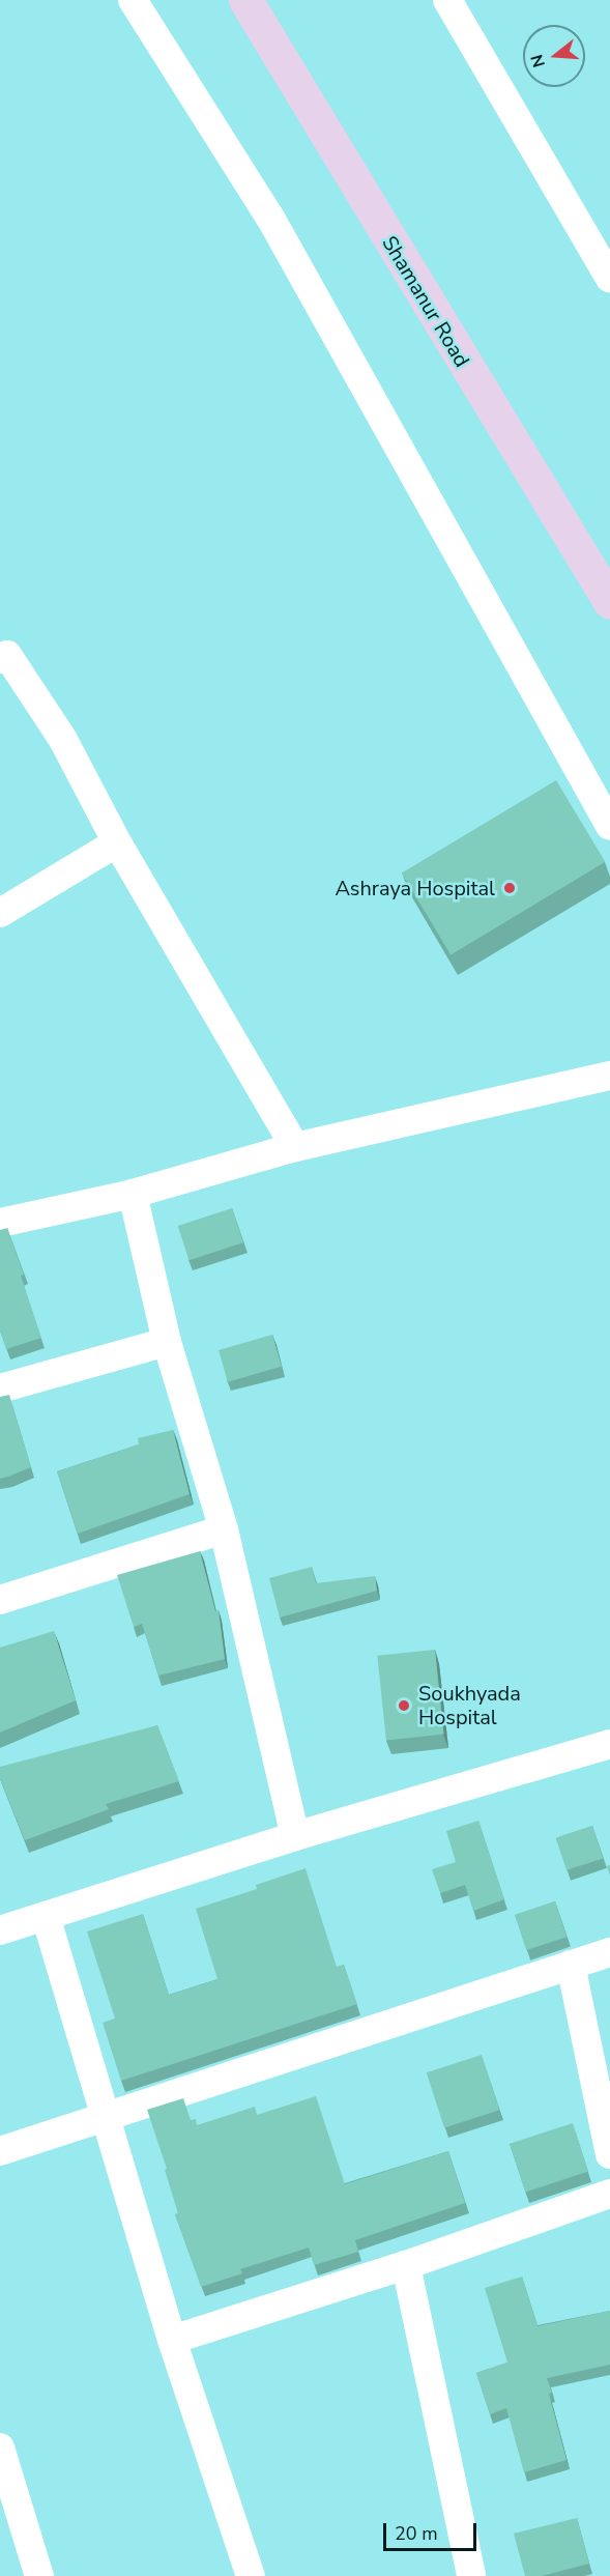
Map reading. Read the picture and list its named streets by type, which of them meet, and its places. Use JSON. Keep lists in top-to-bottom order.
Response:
{
  "streets": {
    "main road": ["Shamanur Road"]
  },
  "places": ["Ashraya Hospital", "Soukhyada Hospital"],
  "scale_bar": "20 m",
  "north": "left"
}
